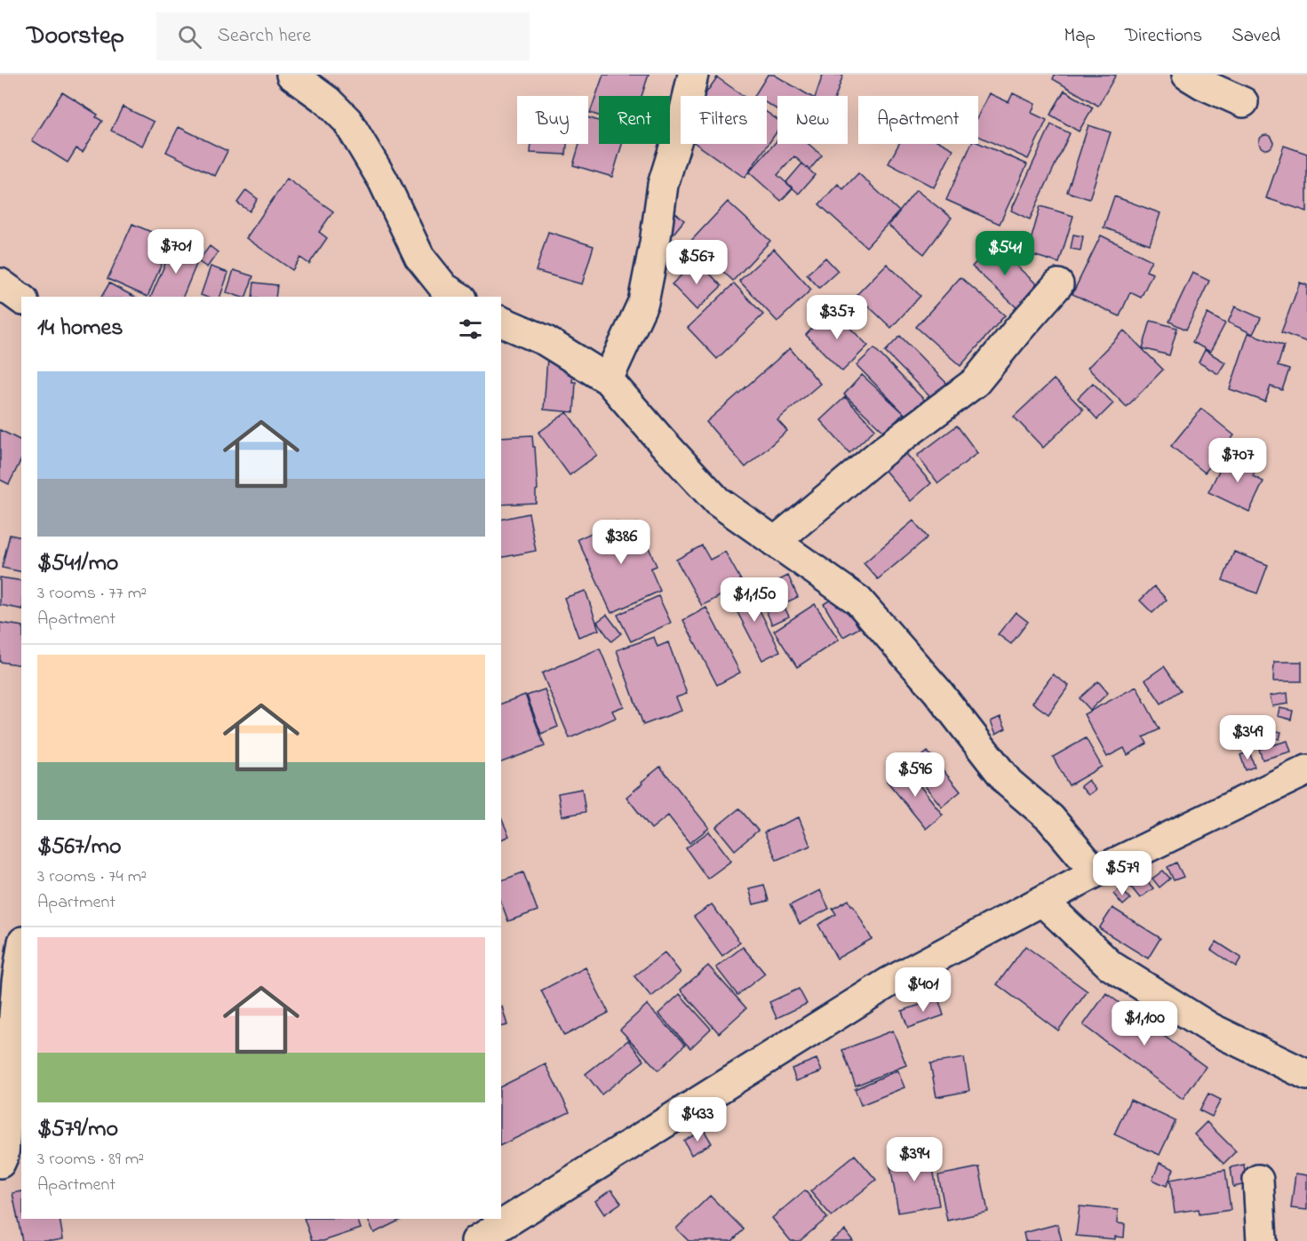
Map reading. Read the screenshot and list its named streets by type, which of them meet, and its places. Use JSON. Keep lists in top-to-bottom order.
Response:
{
  "page": {
    "header": "Doorstep",
    "search": "Search here",
    "nav": ["Map", "Directions", "Saved"],
    "chip": [
      "Buy",
      "Rent",
      "Filters",
      "New",
      "Apartment"
    ],
    "price": [
      "$701",
      "$541",
      "$567",
      "$357",
      "$707",
      "$386",
      "$1,150",
      "$349",
      "$596",
      "$579",
      "$401",
      "$1,100",
      "$433",
      "$394"
    ],
    "heading": "14 homes",
    "list": [
      {
        "name": "$541/mo",
        "note": "3 rooms · 77 m² · Apartment"
      },
      {
        "name": "$567/mo",
        "note": "3 rooms · 74 m² · Apartment"
      },
      {
        "name": "$579/mo",
        "note": "3 rooms · 89 m² · Apartment"
      }
    ]
  }
}
